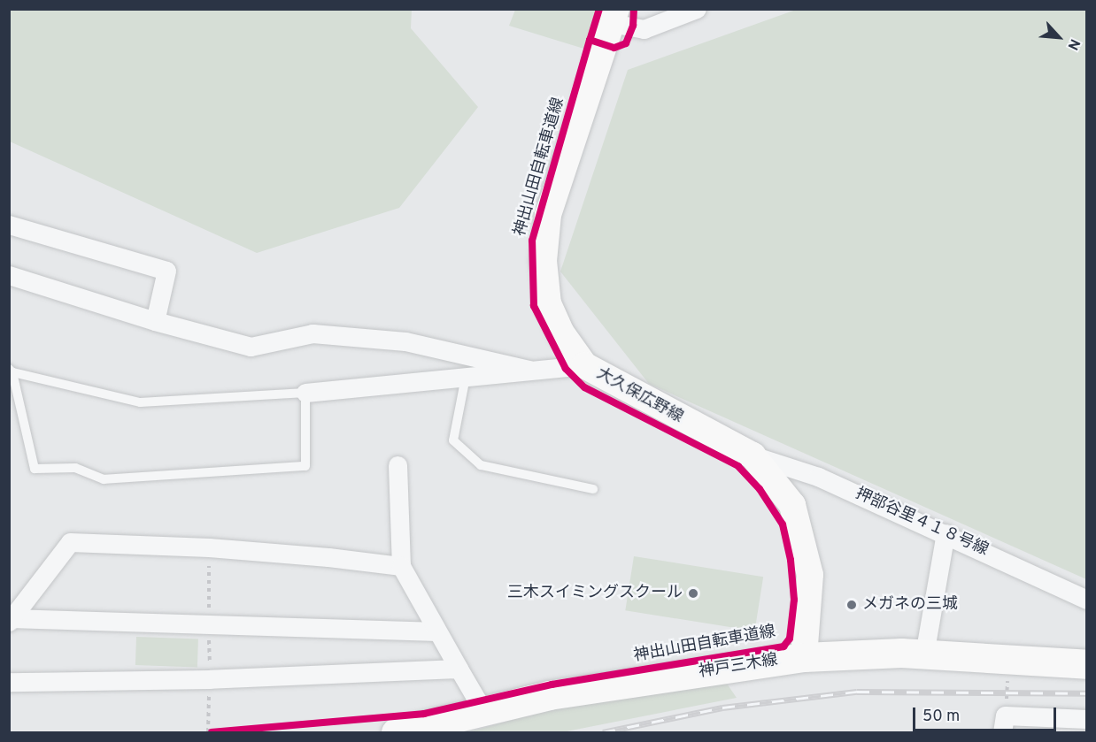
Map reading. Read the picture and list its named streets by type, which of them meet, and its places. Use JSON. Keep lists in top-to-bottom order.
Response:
{
  "streets": {
    "main road": ["神戸三木線"],
    "street": ["大久保広野線", "押部谷里４１８号線"],
    "cycle path": ["神出山田自転車道線"]
  },
  "crossings": [
    ["大久保広野線", "押部谷里４１８号線"],
    ["大久保広野線", "神戸三木線"]
  ],
  "places": ["三木スイミングスクール", "メガネの三城"],
  "scale_bar": "50 m",
  "north": "bottom right"
}
